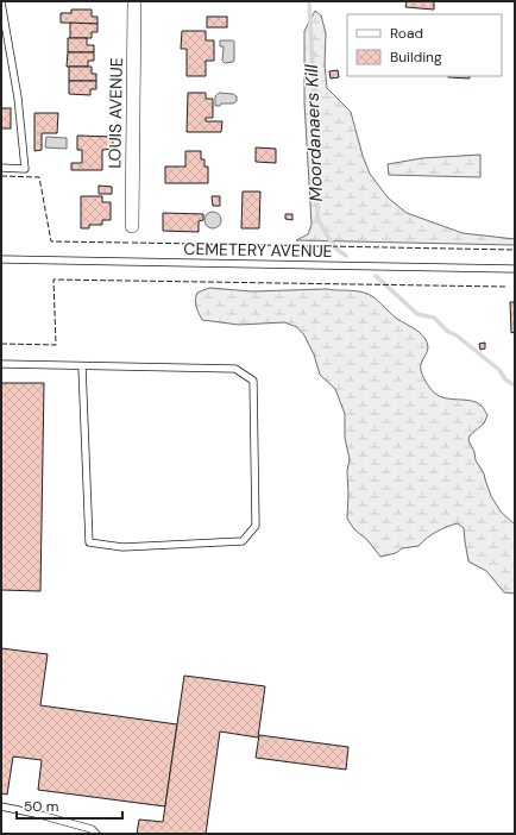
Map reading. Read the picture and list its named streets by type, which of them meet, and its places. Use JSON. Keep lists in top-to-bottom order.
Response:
{
  "streets": {
    "street": ["LOUIS AVENUE"],
    "lane": ["CEMETERY AVENUE"]
  },
  "water": ["Moordanaers Kill"],
  "legend": ["Road", "Building"],
  "scale_bar": "50 m"
}
